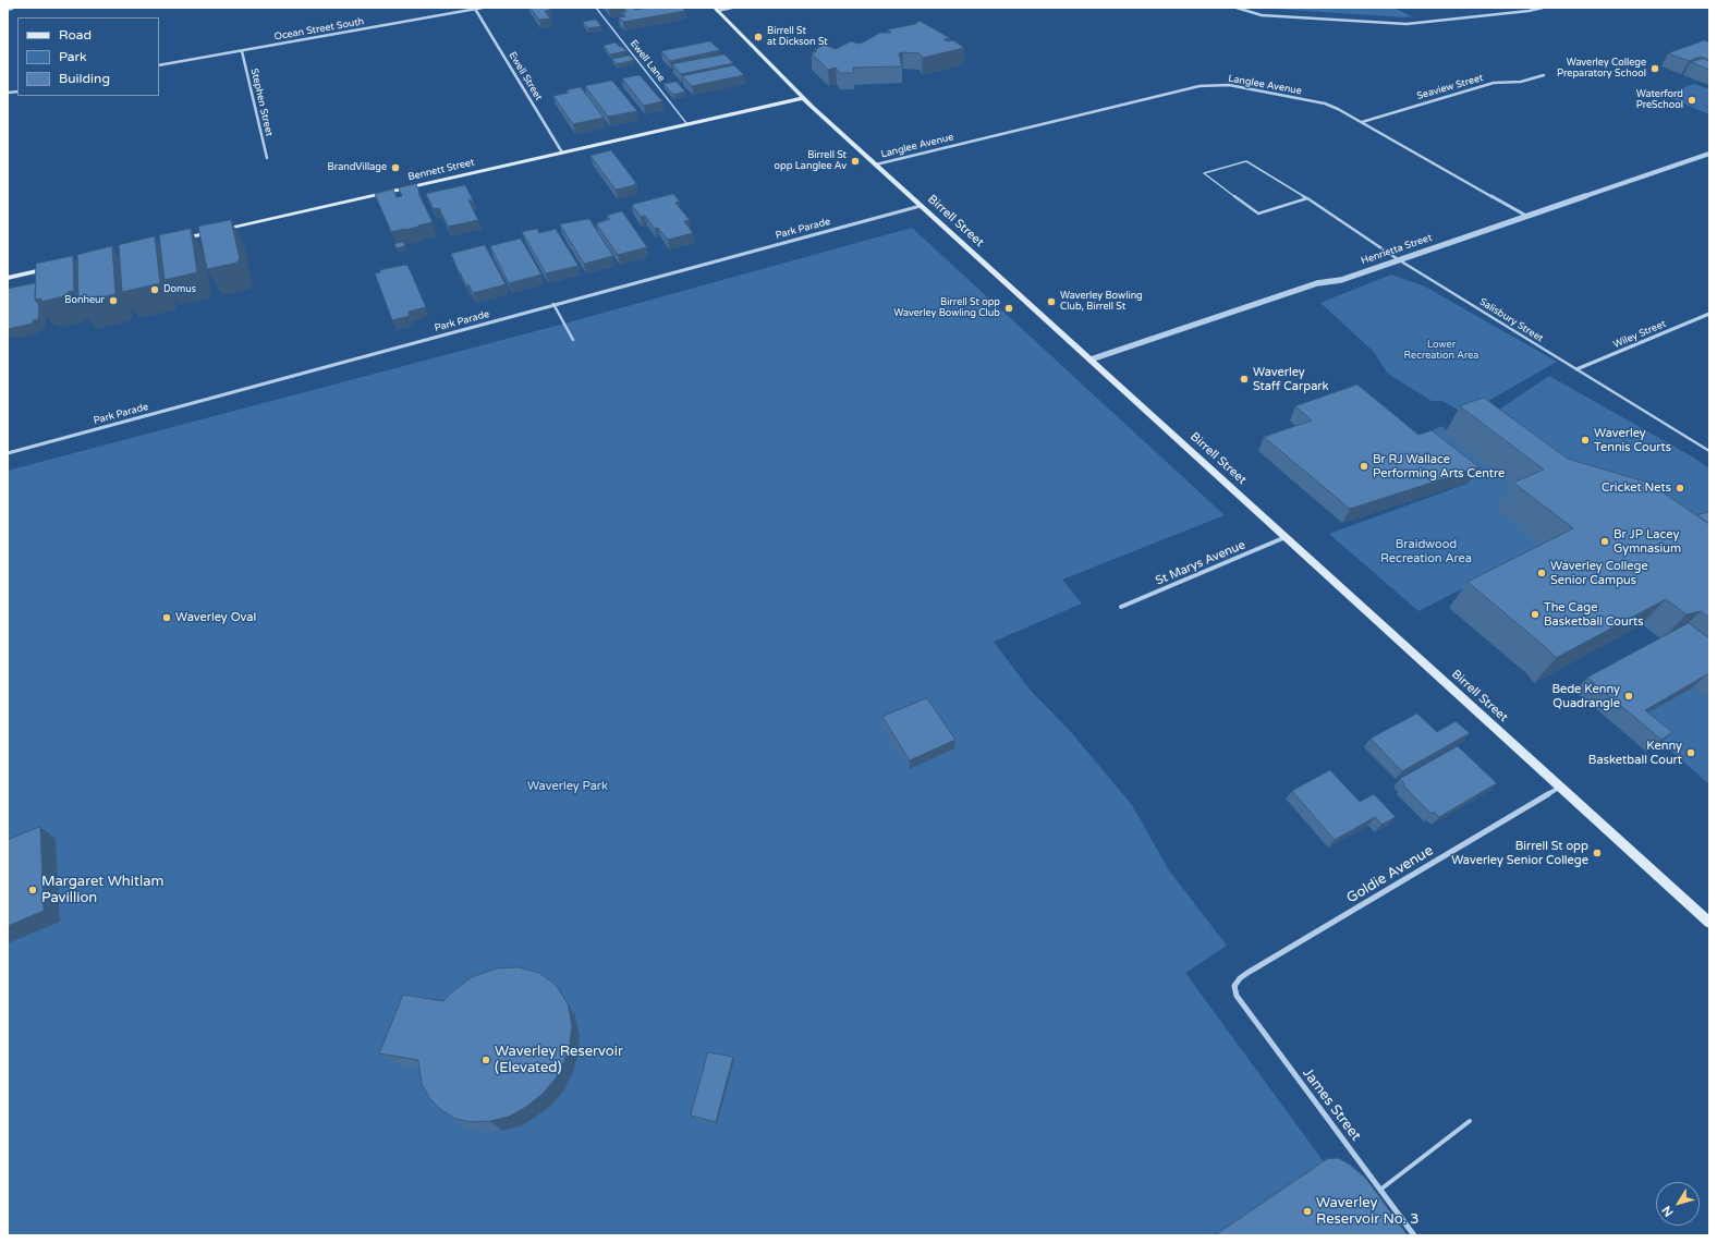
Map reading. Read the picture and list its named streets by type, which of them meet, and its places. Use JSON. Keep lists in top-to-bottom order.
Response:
{
  "streets": {
    "main road": ["Bennett Street", "Birrell Street"],
    "street": [
      "Ocean Street South",
      "Ewell Street",
      "Langlee Avenue",
      "Seaview Street",
      "Stephen Street",
      "Park Parade",
      "Henrietta Street",
      "Wiley Street",
      "St Marys Avenue",
      "Goldie Avenue",
      "James Street"
    ],
    "lane": ["Ewell Lane", "Salisbury Street"]
  },
  "crossings": [
    ["Ocean Street South", "Ewell Street"],
    ["Ocean Street South", "Stephen Street"],
    ["Ewell Lane", "Bennett Street"],
    ["Ewell Street", "Bennett Street"],
    ["Langlee Avenue", "Seaview Street"],
    ["Langlee Avenue", "Birrell Street"],
    ["Langlee Avenue", "Henrietta Street"],
    ["Bennett Street", "Birrell Street"],
    ["Birrell Street", "Park Parade"],
    ["Birrell Street", "Henrietta Street"],
    ["Birrell Street", "St Marys Avenue"],
    ["Birrell Street", "Goldie Avenue"],
    ["Henrietta Street", "Salisbury Street"],
    ["Salisbury Street", "Wiley Street"],
    ["Goldie Avenue", "James Street"]
  ],
  "parks": ["Lower Recreation Area", "Braidwood Recreation Area", "Waverley Park"],
  "places": [
    "Birrell St at Dickson St",
    "Waverley College Preparatory School",
    "Waterford PreSchool",
    "Birrell St opp Langlee Av",
    "BrandVillage",
    "Domus",
    "Bonheur",
    "Waverley Bowling Club, Birrell St",
    "Birrell St opp Waverley Bowling Club",
    "Waverley Staff Carpark",
    "Waverley Tennis Courts",
    "Br RJ Wallace Performing Arts Centre",
    "Cricket Nets",
    "Br JP Lacey Gymnasium",
    "Waverley College Senior Campus",
    "The Cage Basketball Courts",
    "Waverley Oval",
    "Bede Kenny Quadrangle",
    "Kenny Basketball Court",
    "Birrell St opp Waverley Senior College",
    "Margaret Whitlam Pavillion",
    "Waverley Reservoir (Elevated)",
    "Waverley Reservoir No. 3"
  ],
  "legend": ["Road", "Park", "Building"],
  "north": "bottom left"
}
